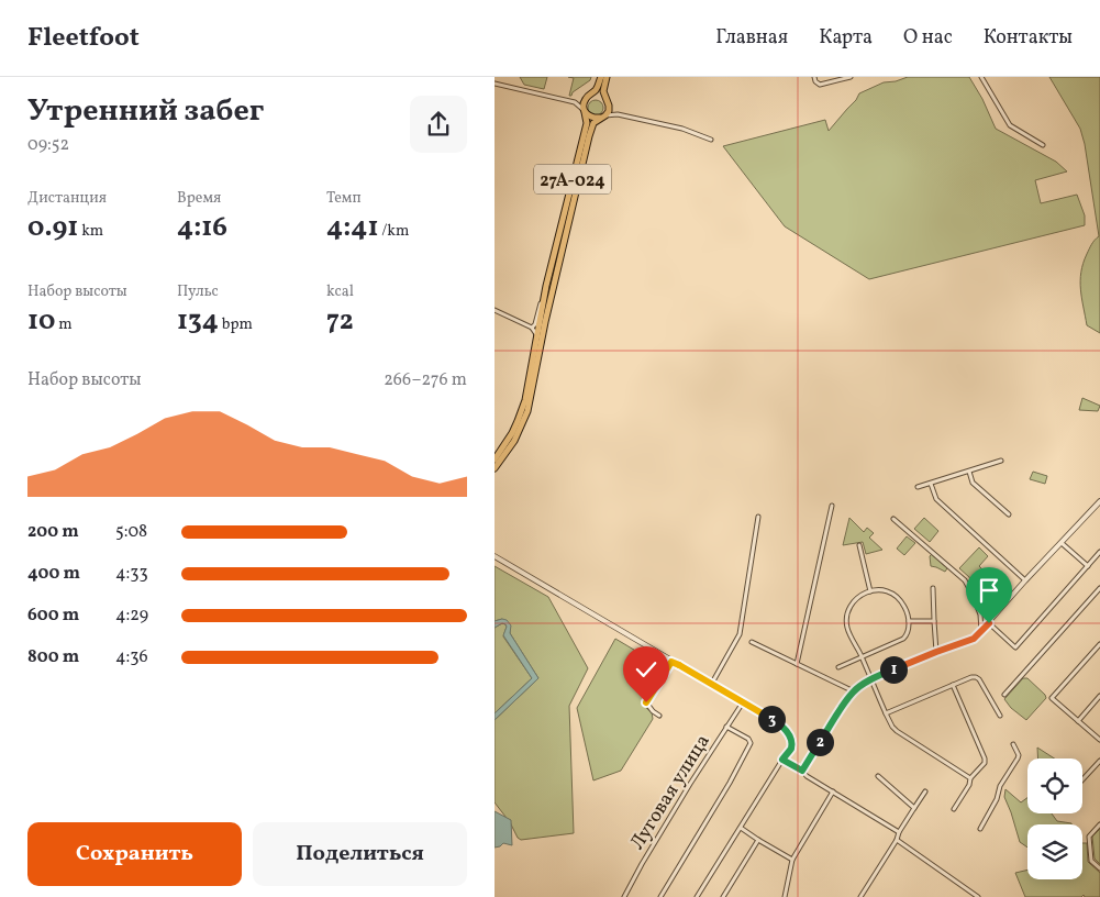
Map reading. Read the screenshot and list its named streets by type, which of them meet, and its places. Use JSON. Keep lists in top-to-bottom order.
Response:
{
  "streets": {
    "main road": ["27А-024"],
    "street": ["Луговая улица"]
  },
  "page": {
    "header": "Fleetfoot",
    "nav": [
      "Главная",
      "Карта",
      "О нас",
      "Контакты"
    ],
    "heading": ["Утренний забег", "09:52"],
    "stats": [
      ["Дистанция", "0.91 km"],
      ["Время", "4:16"],
      ["Темп", "4:41 /km"],
      ["Набор высоты", "10 m"],
      ["Пульс", "134 bpm"],
      ["kcal", "72"]
    ],
    "chart": ["Набор высоты", "266–276 m"],
    "list": [
      {
        "name": "200 m",
        "note": "5:08"
      },
      {
        "name": "400 m",
        "note": "4:33"
      },
      {
        "name": "600 m",
        "note": "4:29"
      },
      {
        "name": "800 m",
        "note": "4:36"
      }
    ],
    "pins": ["1", "3", "2"],
    "buttons": ["Сохранить", "Поделиться"]
  }
}
